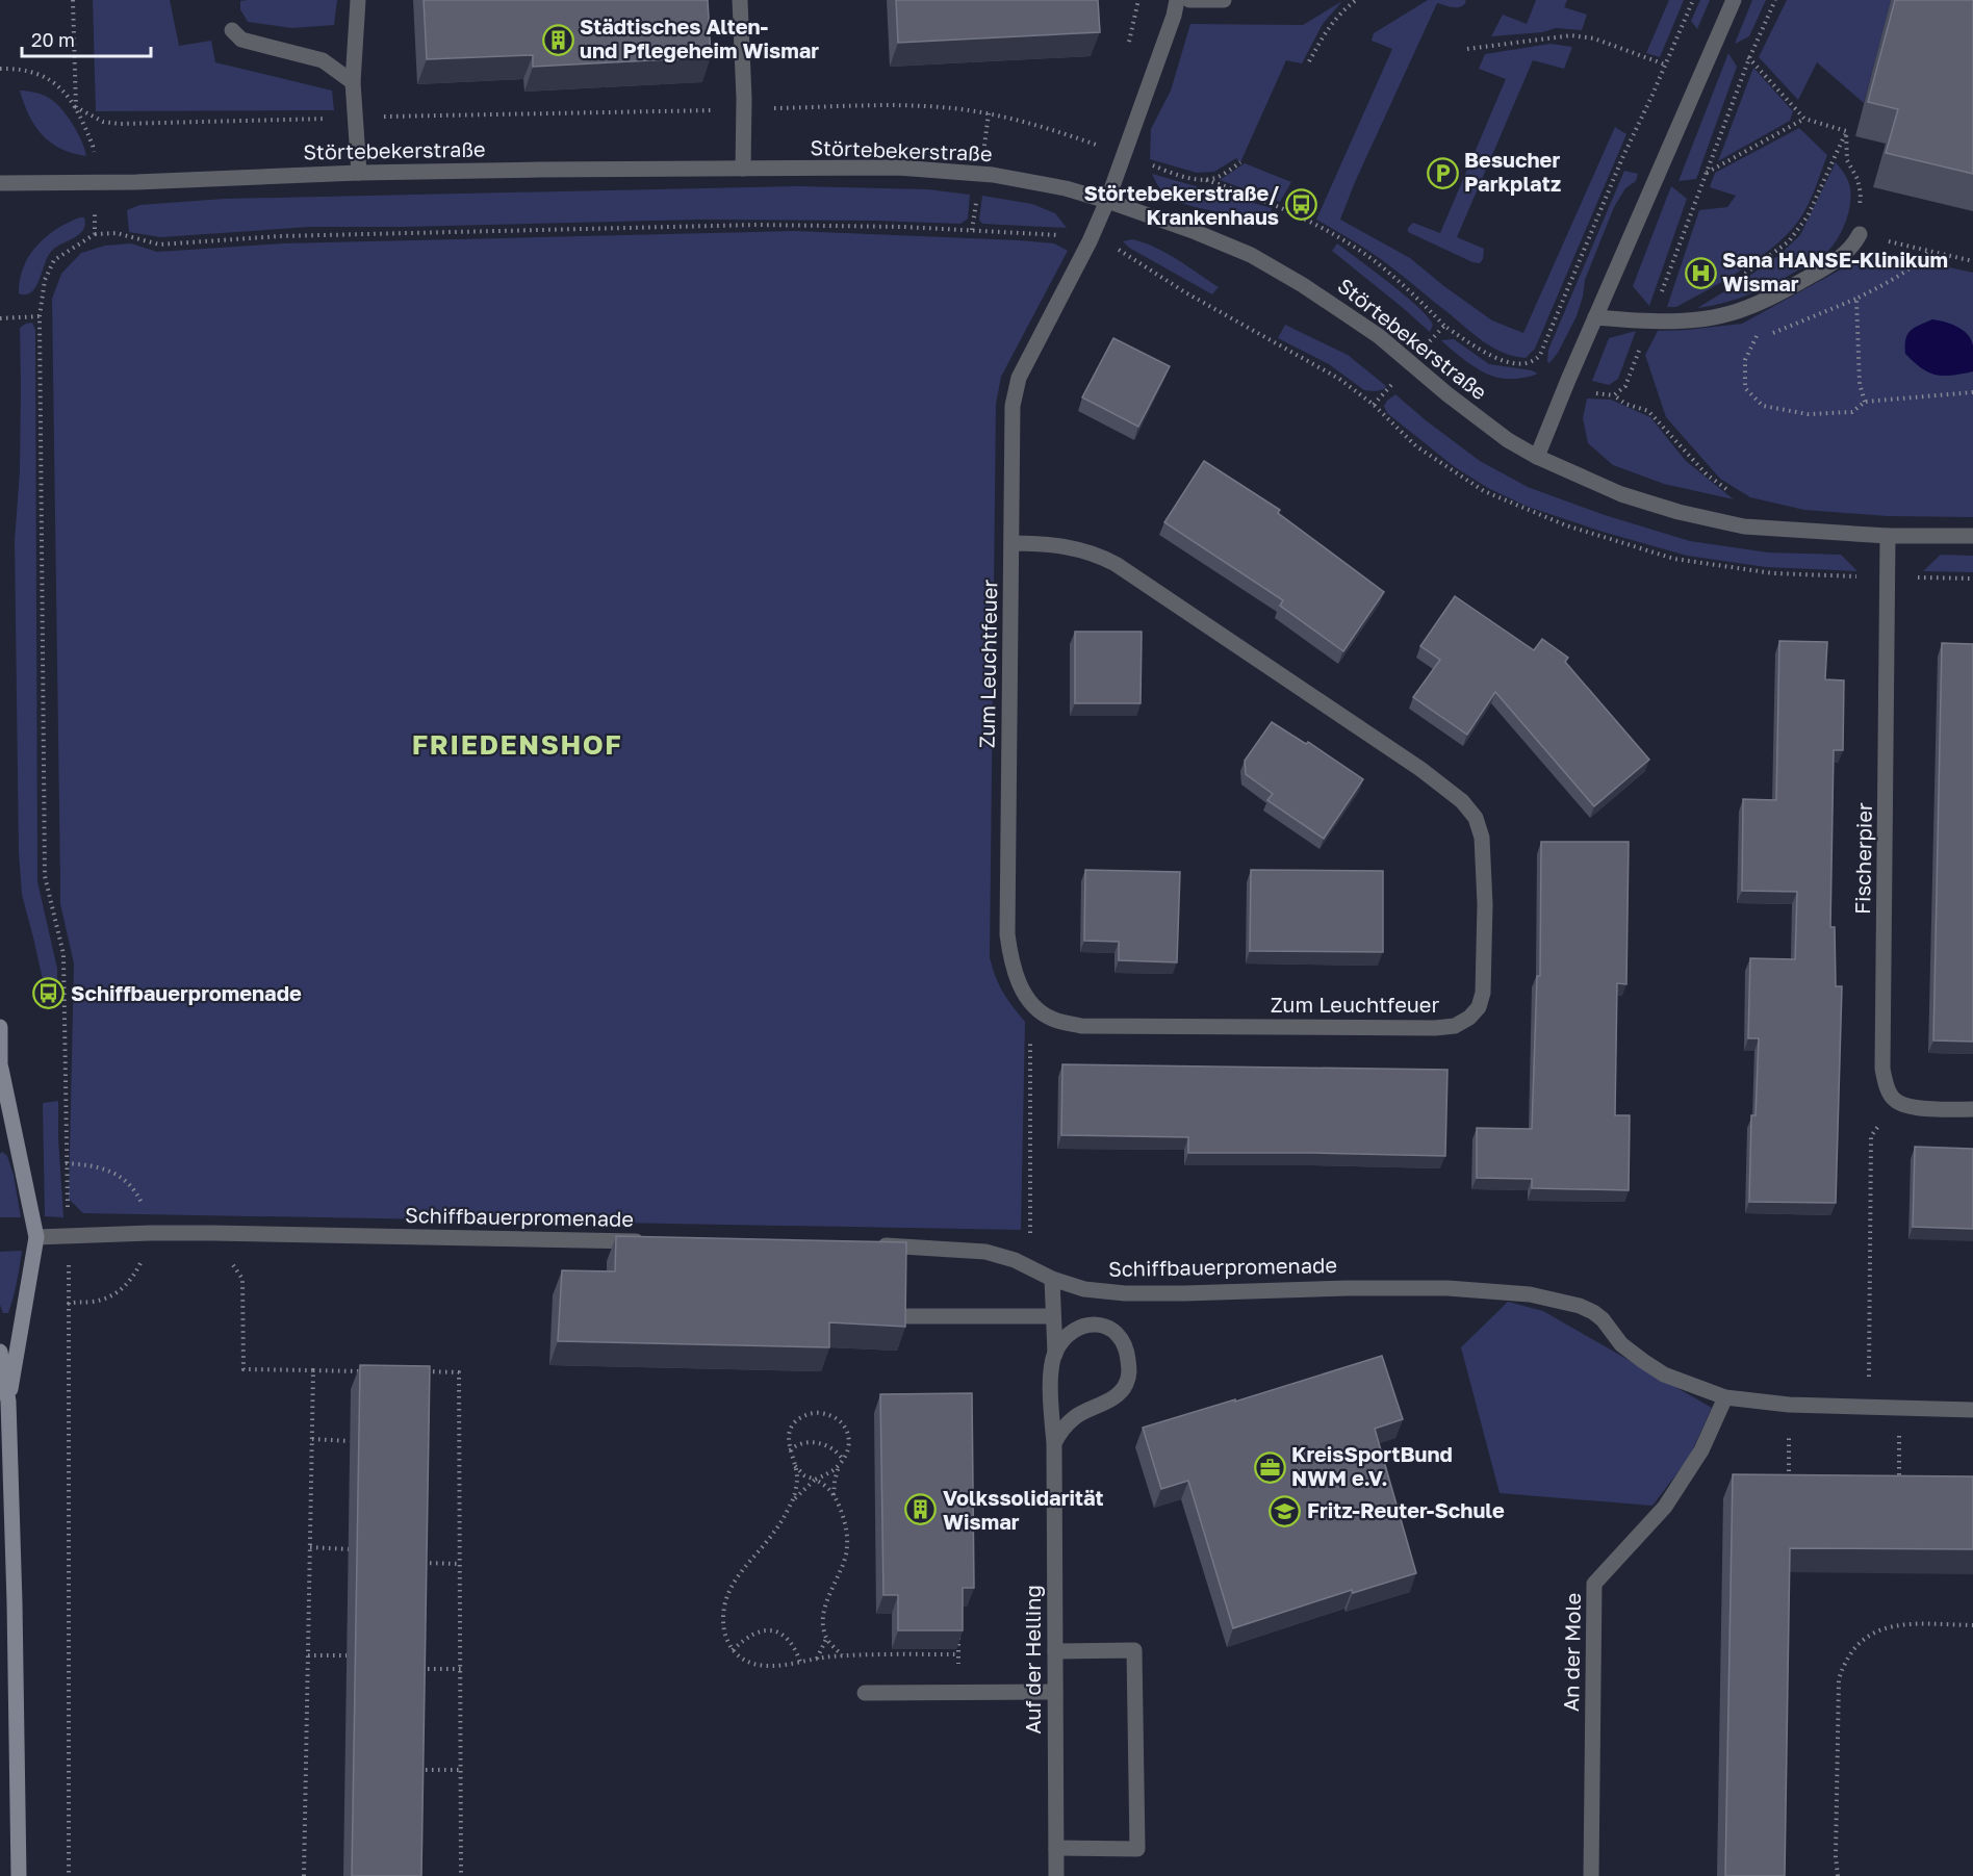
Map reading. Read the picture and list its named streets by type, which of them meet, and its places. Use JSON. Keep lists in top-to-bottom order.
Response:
{
  "streets": {
    "street": [
      "Störtebekerstraße",
      "Zum Leuchtfeuer",
      "Fischerpier",
      "Schiffbauerpromenade",
      "An der Mole",
      "Auf der Helling"
    ]
  },
  "crossings": [
    ["Störtebekerstraße", "Zum Leuchtfeuer"],
    ["Störtebekerstraße", "Fischerpier"],
    ["Schiffbauerpromenade", "An der Mole"],
    ["Schiffbauerpromenade", "Auf der Helling"]
  ],
  "districts": ["FRIEDENSHOF"],
  "places": {
    "building": ["Städtisches Alten- und Pflegeheim Wismar", "Volkssolidarität Wismar"],
    "parking": ["Besucher Parkplatz"],
    "bus stop": ["Störtebekerstraße/ Krankenhaus", "Schiffbauerpromenade"],
    "hospital": ["Sana HANSE-Klinikum Wismar"],
    "office": ["KreisSportBund NWM e.V."],
    "school or university": ["Fritz-Reuter-Schule"]
  },
  "scale_bar": "20 m"
}
